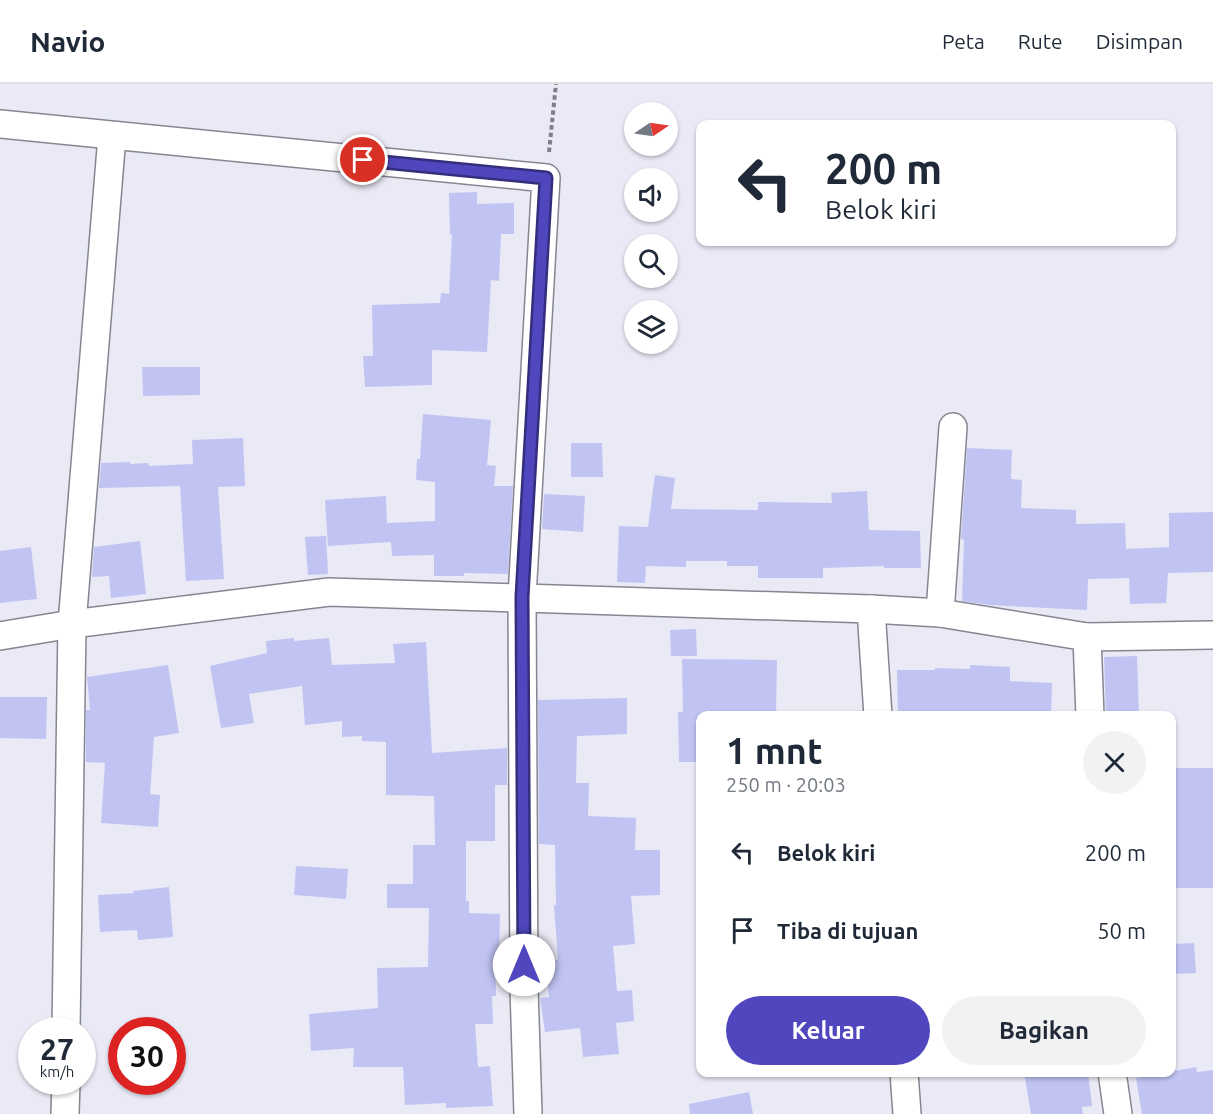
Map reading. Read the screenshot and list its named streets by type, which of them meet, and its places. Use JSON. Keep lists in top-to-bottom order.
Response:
{
  "north": "right",
  "page": {
    "header": "Navio",
    "nav": ["Peta", "Rute", "Disimpan"],
    "turn": ["200 m", "Belok kiri"],
    "heading": ["1 mnt", "250 m · 20:03"],
    "list": [
      {
        "name": "Belok kiri",
        "value": "200 m"
      },
      {
        "name": "Tiba di tujuan",
        "value": "50 m"
      }
    ],
    "buttons": ["Keluar", "Bagikan"],
    "speed": "27 km/h",
    "limit": "30"
  }
}
